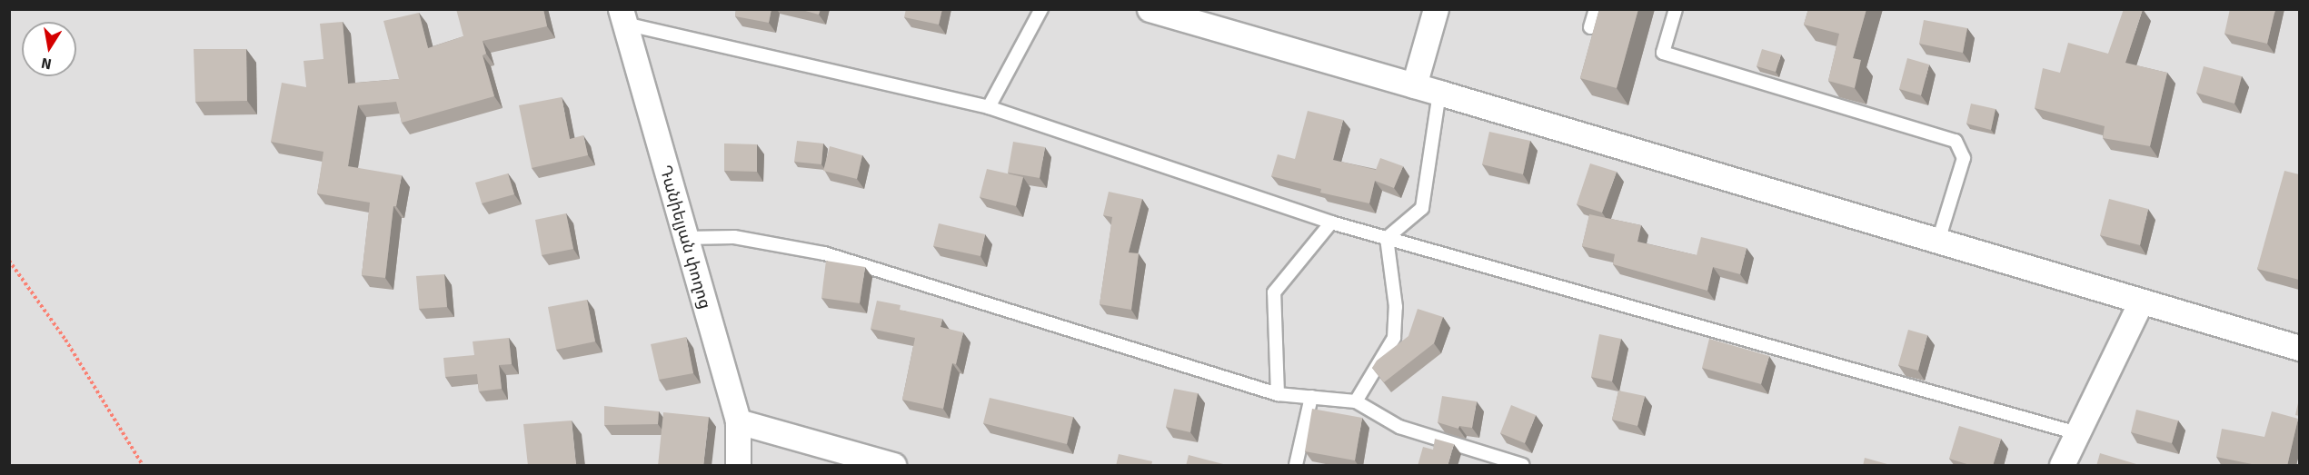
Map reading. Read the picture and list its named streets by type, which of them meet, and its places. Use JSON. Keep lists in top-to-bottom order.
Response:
{
  "streets": {
    "street": ["Դանիելյան փողոց"]
  },
  "north": "bottom"
}
